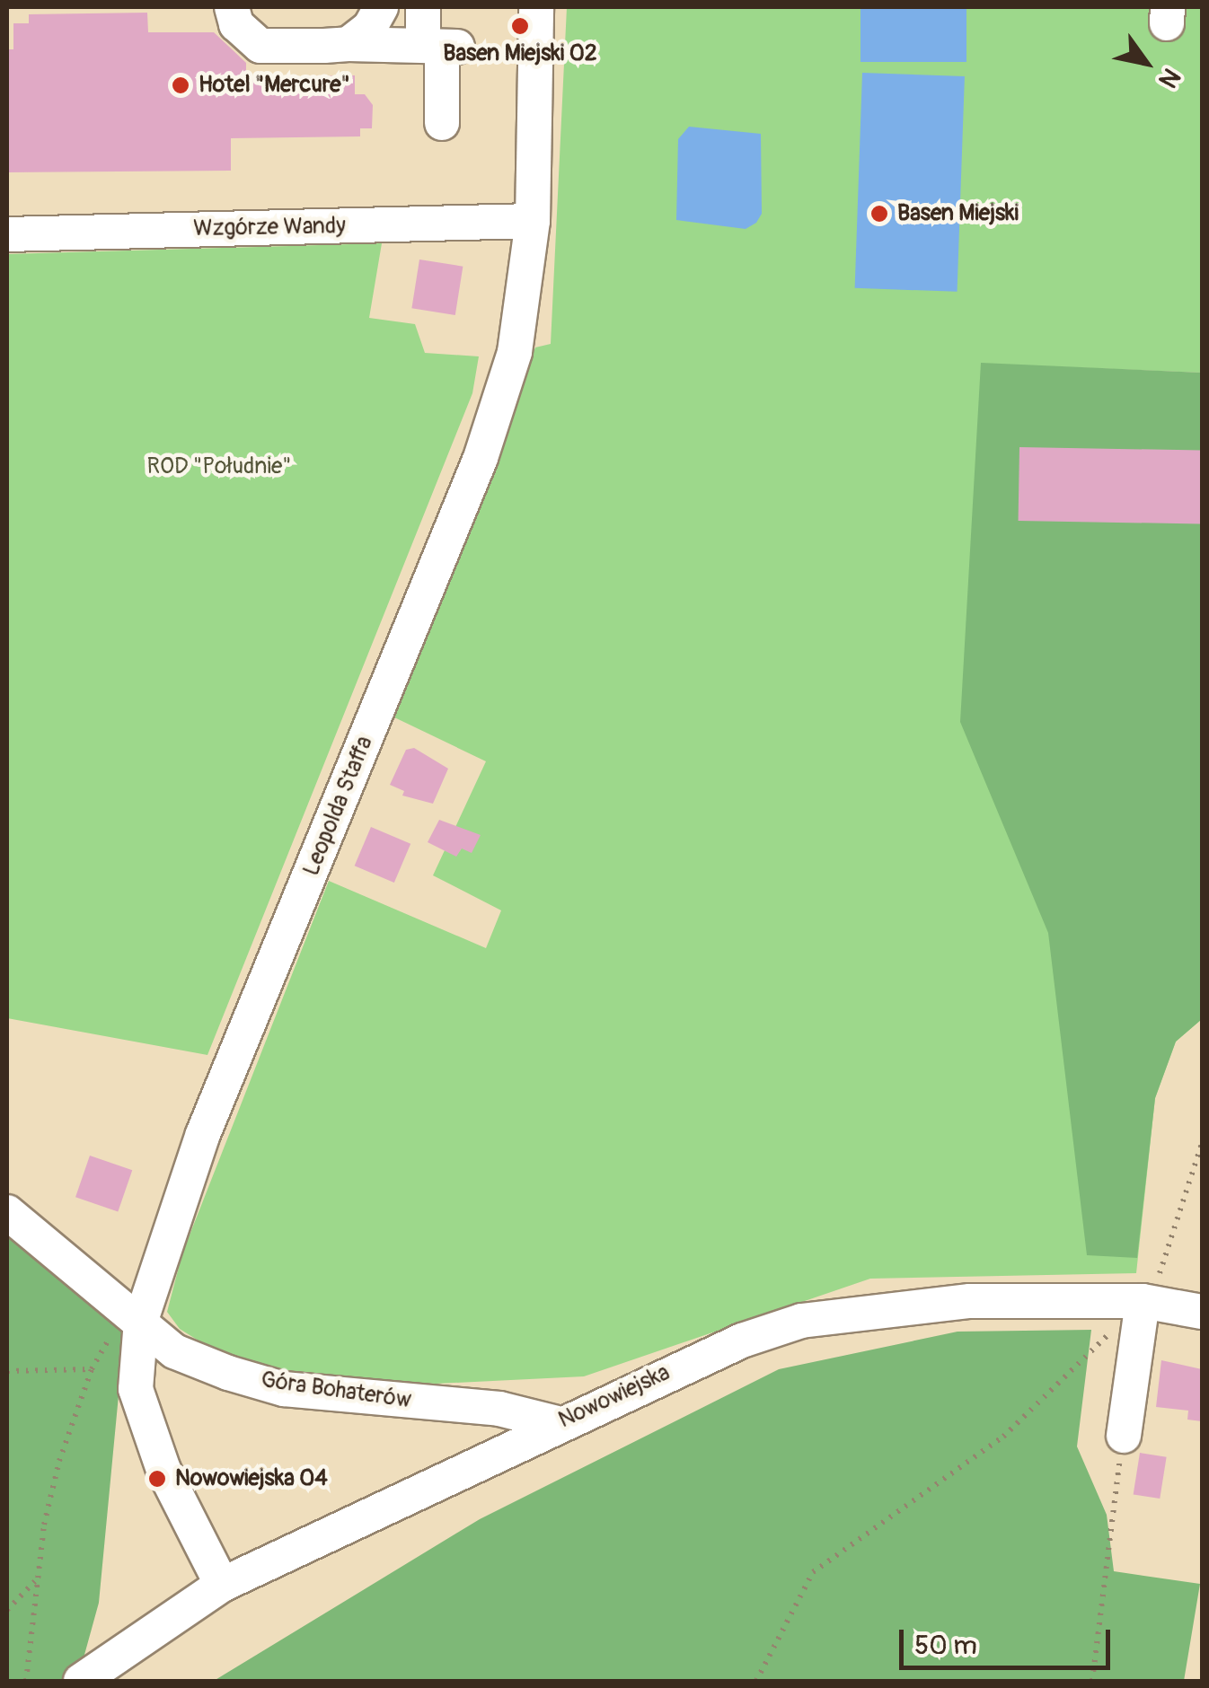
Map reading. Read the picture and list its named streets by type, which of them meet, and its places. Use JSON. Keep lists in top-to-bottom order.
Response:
{
  "streets": {
    "street": [
      "Wzgórze Wandy",
      "Leopolda Staffa",
      "Góra Bohaterów",
      "Nowowiejska"
    ]
  },
  "crossings": [
    ["Wzgórze Wandy", "Leopolda Staffa"],
    ["Leopolda Staffa", "Góra Bohaterów"],
    ["Leopolda Staffa", "Nowowiejska"],
    ["Góra Bohaterów", "Nowowiejska"]
  ],
  "parks": ["ROD \"Południe\""],
  "places": [
    "Basen Miejski 02",
    "Hotel \"Mercure\"",
    "Basen Miejski",
    "Nowowiejska 04"
  ],
  "scale_bar": "50 m",
  "north": "bottom right"
}
